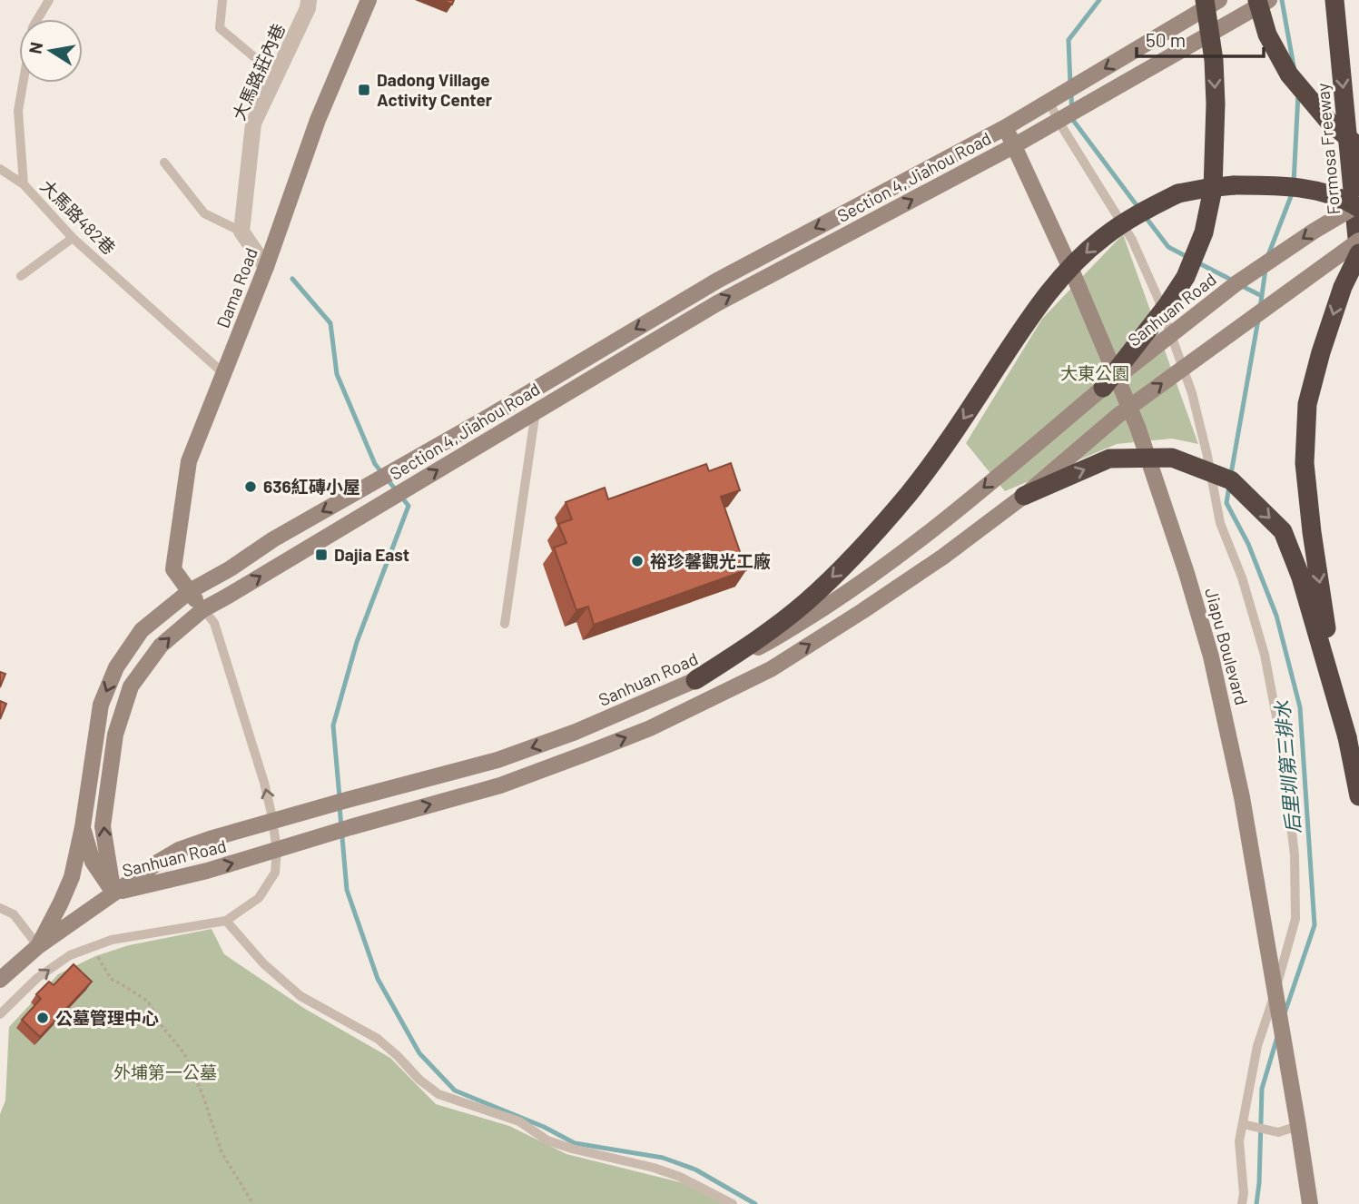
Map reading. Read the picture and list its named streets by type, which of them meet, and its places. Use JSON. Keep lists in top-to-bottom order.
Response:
{
  "streets": {
    "highway": ["Formosa Freeway"],
    "street": [
      "大馬路莊內巷",
      "Section 4, Jiahou Road",
      "Dama Road",
      "Sanhuan Road",
      "Jiapu Boulevard"
    ],
    "lane": ["大馬路482巷"]
  },
  "crossings": [
    ["Section 4, Jiahou Road", "Dama Road"],
    ["Section 4, Jiahou Road", "Sanhuan Road"],
    ["Section 4, Jiahou Road", "Jiapu Boulevard"],
    ["大馬路482巷", "Dama Road"]
  ],
  "one_way": ["Formosa Freeway"],
  "water": ["后里圳第三排水"],
  "parks": ["大東公園", "外埔第一公墓"],
  "places": {
    "transit": ["Dadong Village Activity Center", "Dajia East"],
    "other": ["636紅磚小屋", "裕珍馨觀光工廠", "公墓管理中心"]
  },
  "scale_bar": "50 m",
  "north": "left"
}
